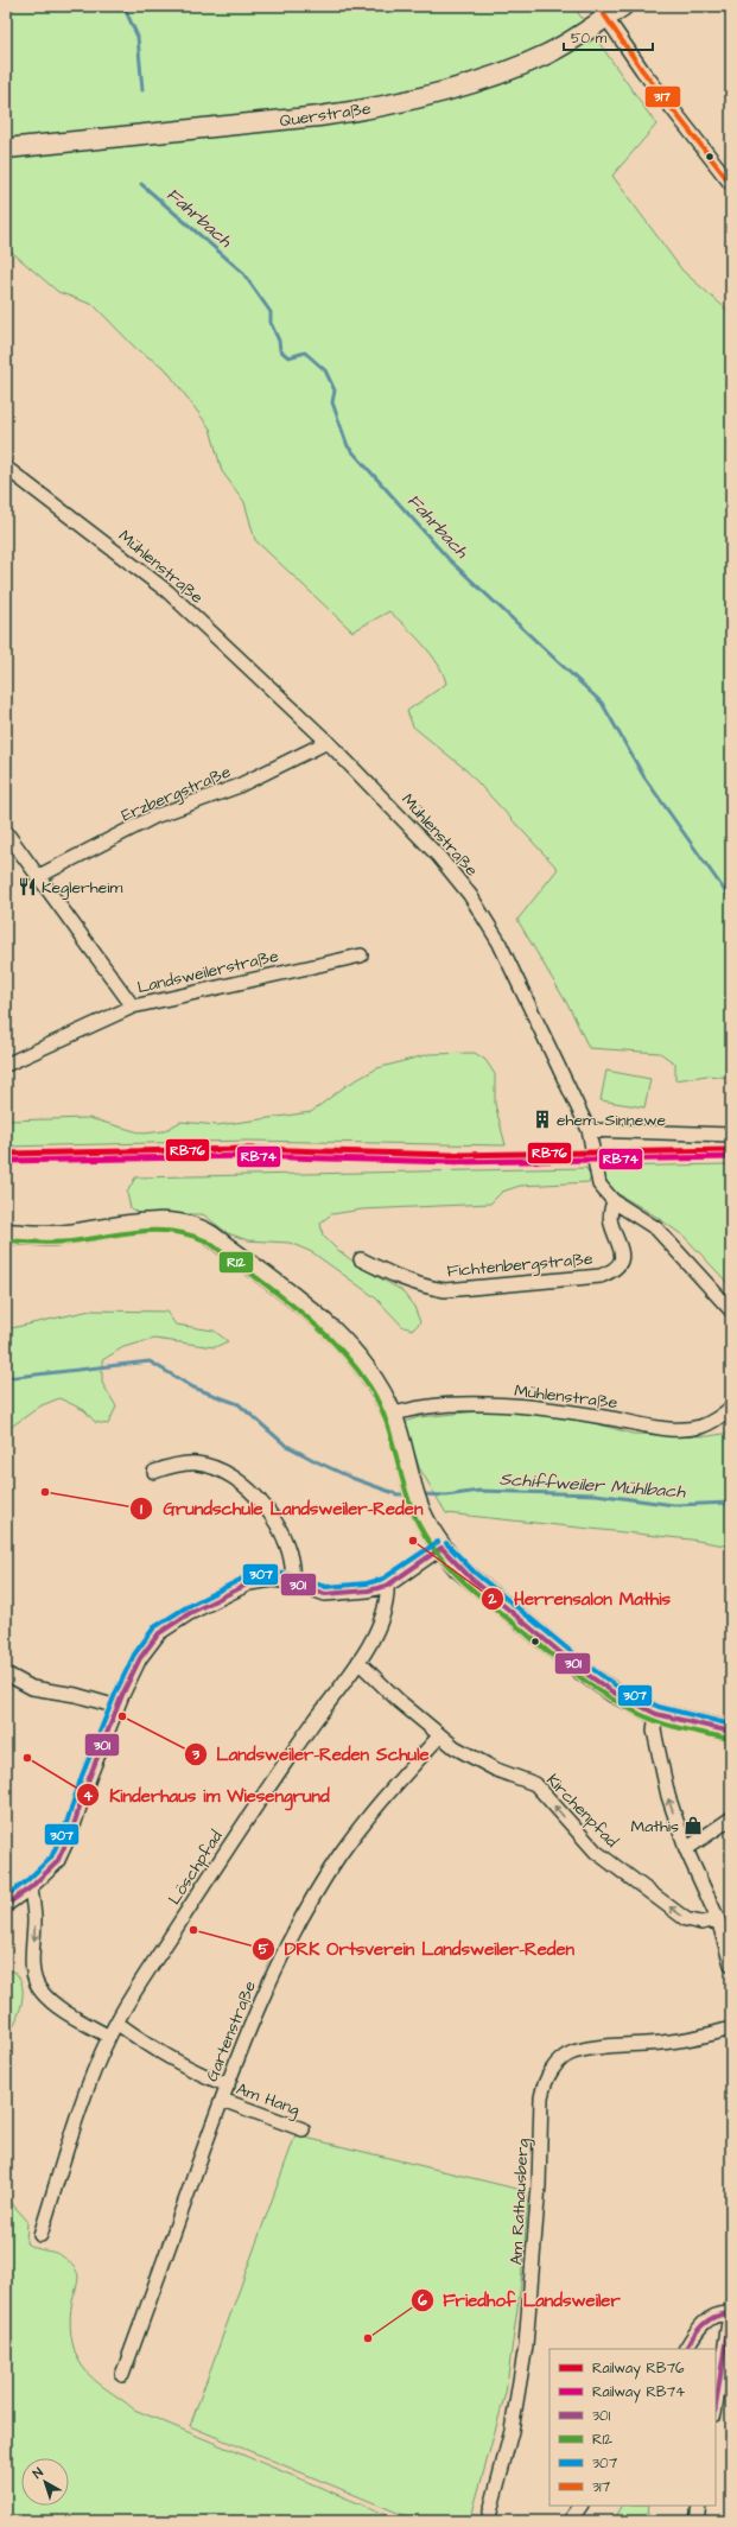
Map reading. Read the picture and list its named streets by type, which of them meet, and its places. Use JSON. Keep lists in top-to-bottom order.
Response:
{
  "streets": {
    "street": [
      "Querstraße",
      "Mühlenstraße",
      "Erzbergstraße",
      "Landsweilerstraße",
      "Fichtenbergstraße",
      "Kirchenpfad",
      "Löschpfad",
      "Gartenstraße",
      "Am Hang",
      "Am Rathausberg"
    ]
  },
  "crossings": [
    ["Mühlenstraße", "Erzbergstraße"],
    ["Mühlenstraße", "Fichtenbergstraße"],
    ["Erzbergstraße", "Landsweilerstraße"],
    ["Kirchenpfad", "Löschpfad"],
    ["Kirchenpfad", "Gartenstraße"],
    ["Gartenstraße", "Am Hang"]
  ],
  "one_way": ["Kirchenpfad"],
  "water": ["Fahrbach", "Schiffweiler Mühlbach"],
  "places": {
    "restaurant": ["Keglerheim"],
    "building": ["ehem. Sinnewe"],
    "other": [
      "Grundschule Landsweiler-Reden",
      "Herrensalon Mathis",
      "Landsweiler-Reden Schule",
      "Kinderhaus im Wiesengrund",
      "DRK Ortsverein Landsweiler-Reden",
      "Friedhof Landsweiler"
    ],
    "shop": ["Mathis"]
  },
  "lines": [
    "transit line 317",
    "rail line RB76",
    "rail line RB74",
    "transit line R12",
    "transit line 307",
    "transit line 301"
  ],
  "legend": [
    "Railway RB76",
    "Railway RB74",
    "301",
    "R12",
    "307",
    "317"
  ],
  "scale_bar": "50 m",
  "north": "top left"
}
